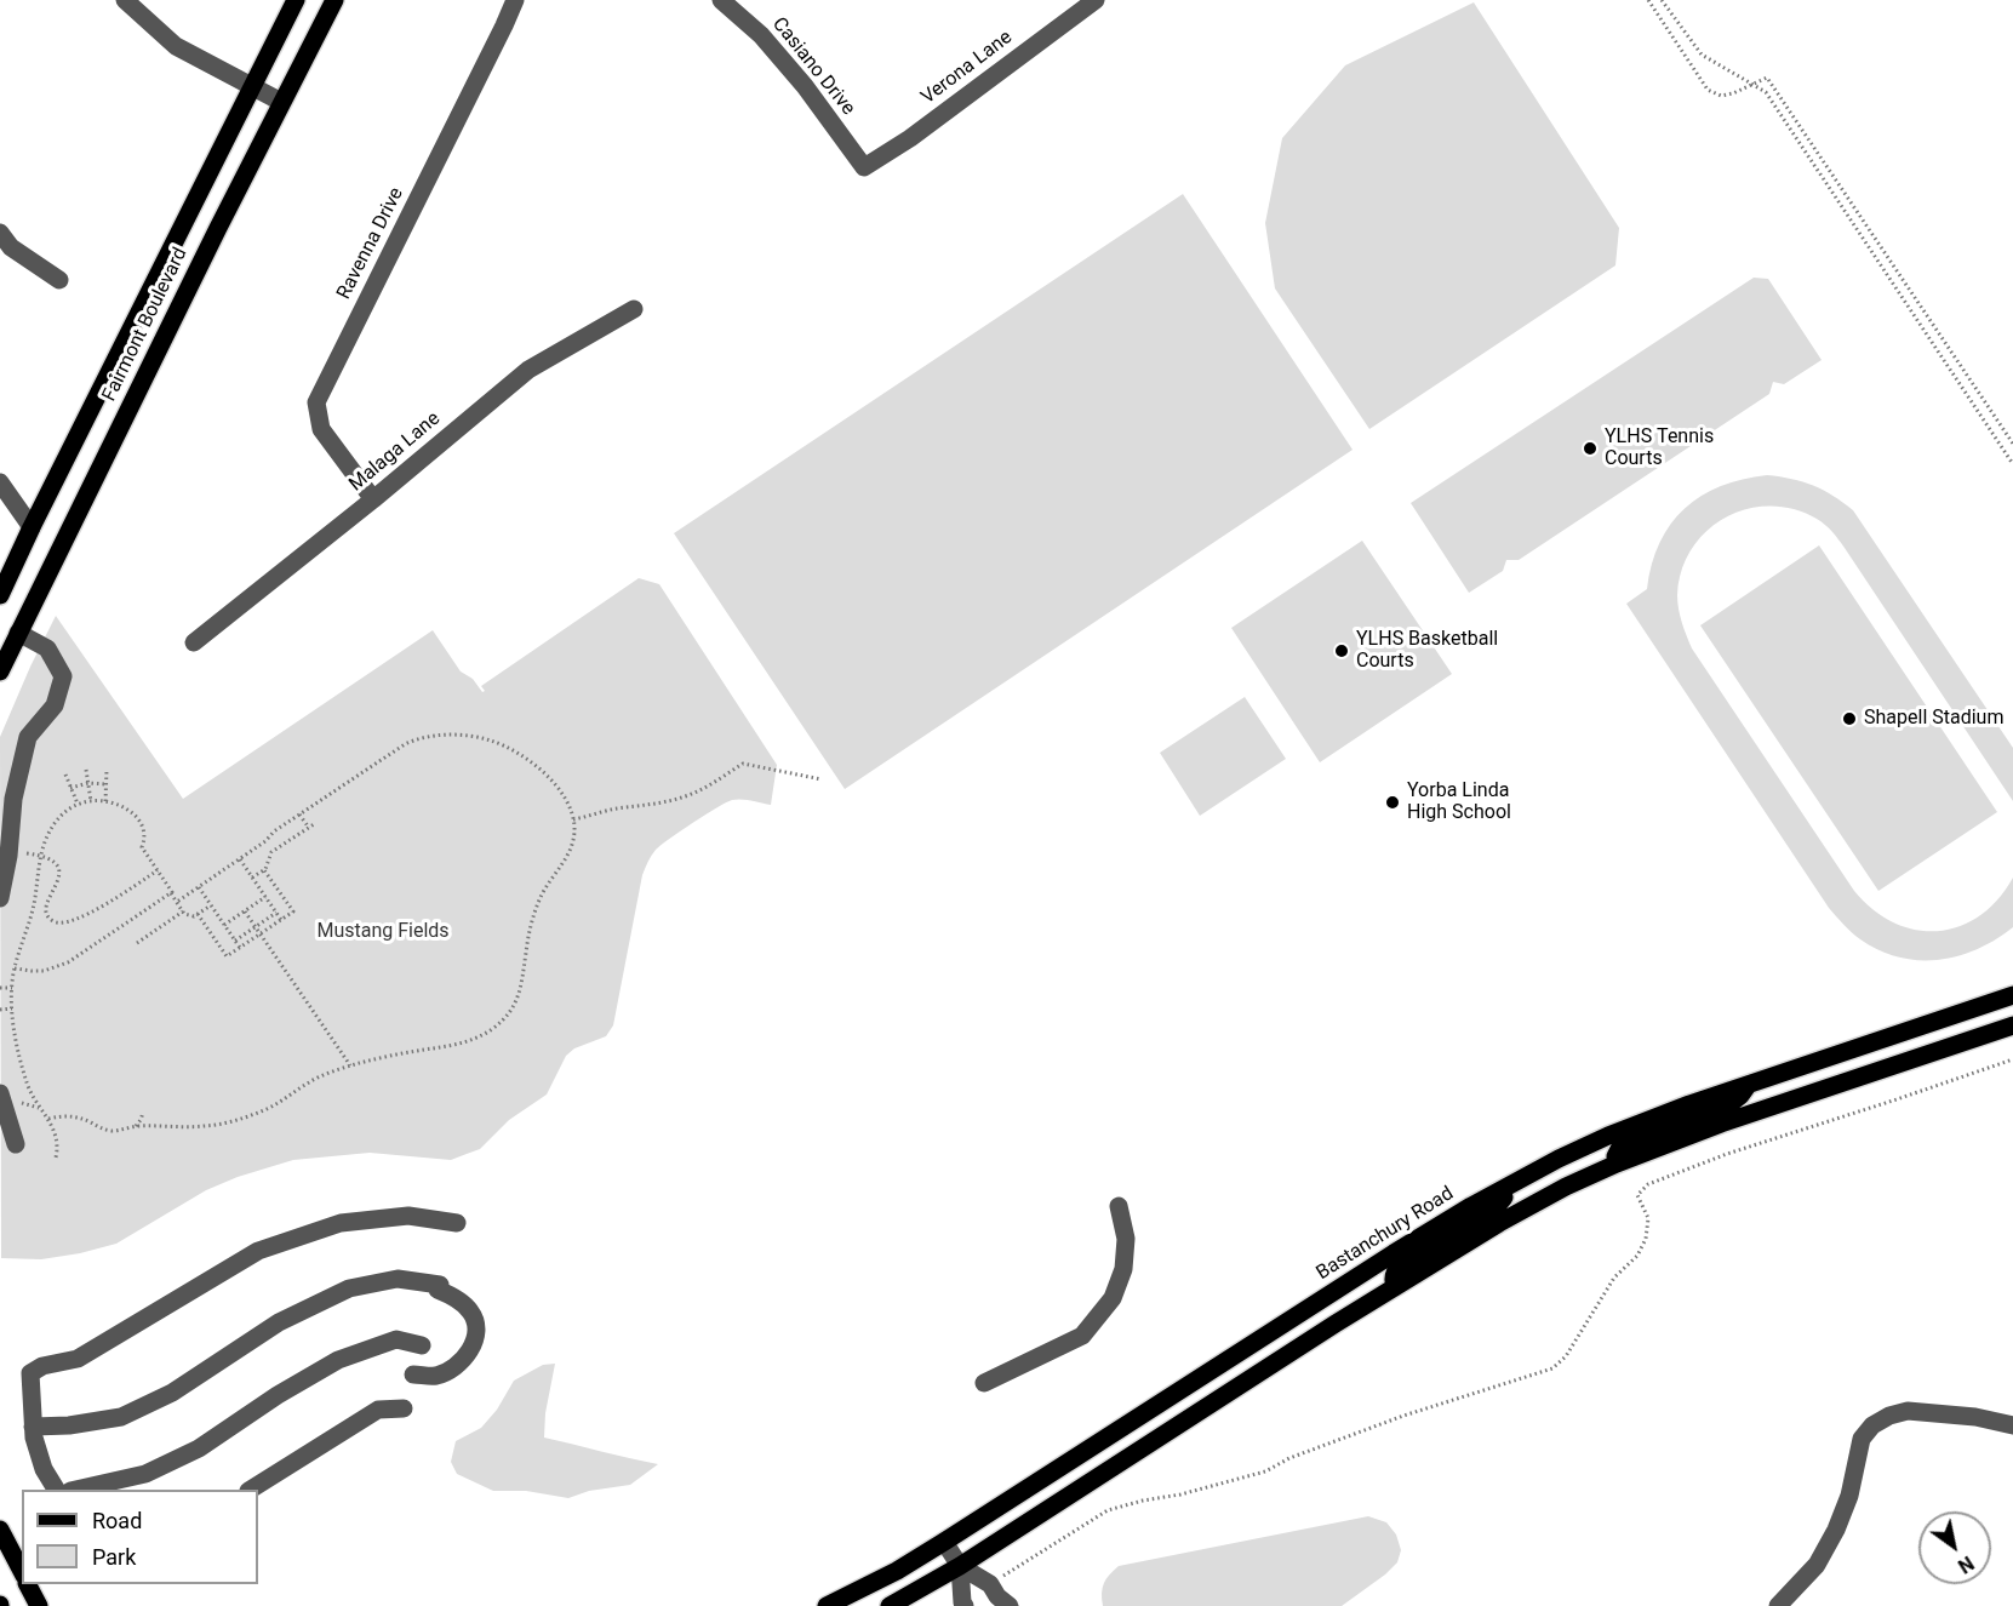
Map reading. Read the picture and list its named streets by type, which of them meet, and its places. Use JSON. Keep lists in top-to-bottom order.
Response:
{
  "streets": {
    "main road": ["Fairmont Boulevard", "Bastanchury Road"],
    "street": [
      "Casiano Drive",
      "Verona Lane",
      "Ravenna Drive",
      "Malaga Lane"
    ]
  },
  "crossings": [
    ["Casiano Drive", "Verona Lane"],
    ["Ravenna Drive", "Malaga Lane"]
  ],
  "parks": ["Mustang Fields"],
  "places": [
    "YLHS Tennis Courts",
    "YLHS Basketball Courts",
    "Shapell Stadium",
    "Yorba Linda High School"
  ],
  "legend": ["Road", "Park"],
  "north": "bottom right"
}
